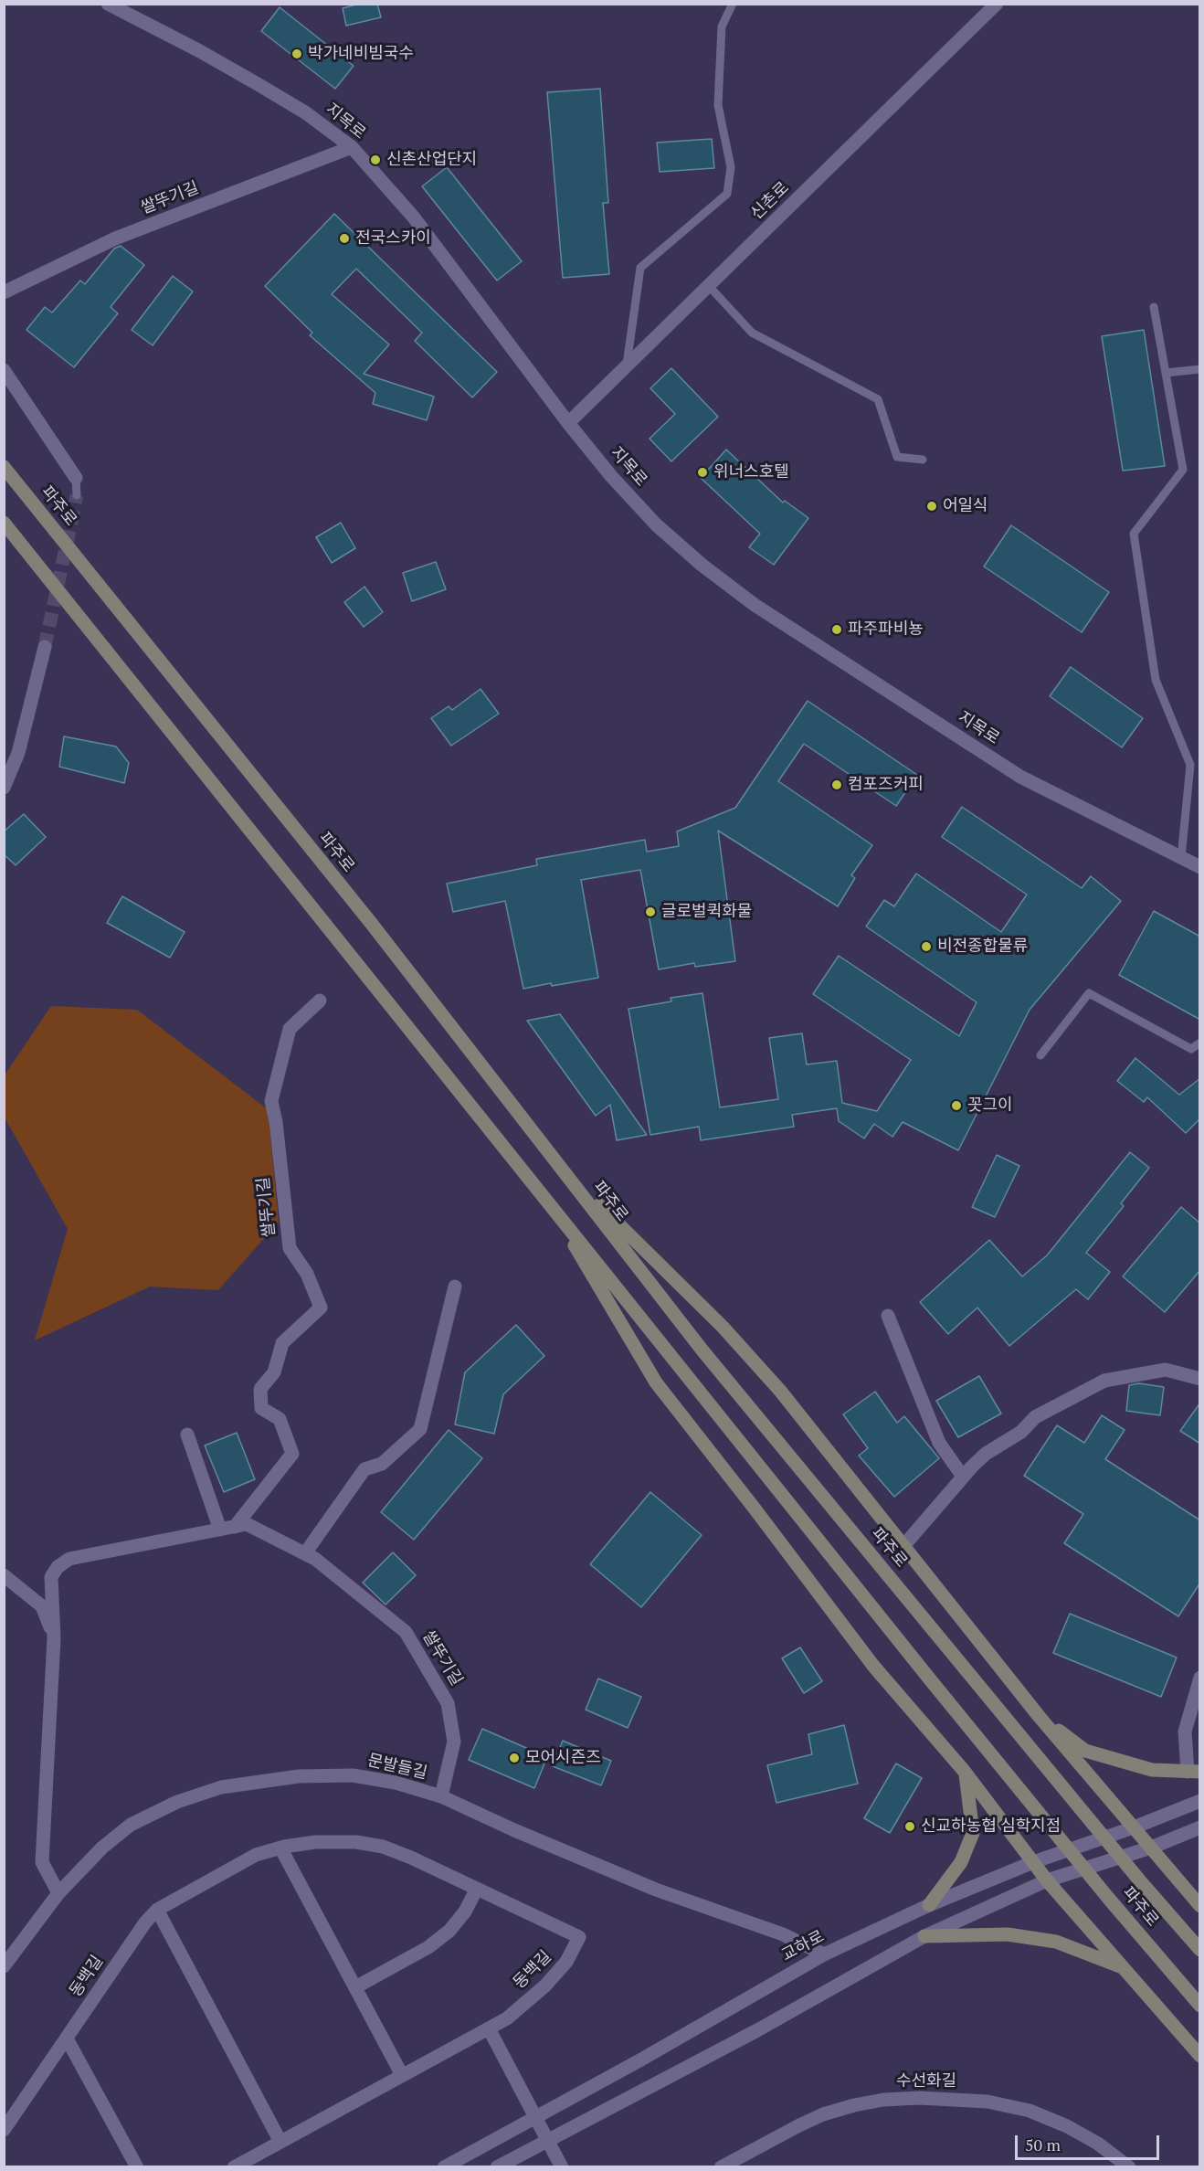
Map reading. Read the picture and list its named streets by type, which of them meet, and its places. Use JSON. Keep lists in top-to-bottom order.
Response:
{
  "streets": {
    "main road": ["파주로"],
    "street": [
      "지목로",
      "쌀뚜기길",
      "신촌로",
      "문발들길",
      "교하로",
      "동백길",
      "수선화길"
    ]
  },
  "crossings": [
    ["지목로", "쌀뚜기길"],
    ["지목로", "신촌로"],
    ["쌀뚜기길", "문발들길"],
    ["문발들길", "교하로"]
  ],
  "places": [
    "박가네비빔국수",
    "신촌산업단지",
    "전국스카이",
    "위너스호텔",
    "어일식",
    "파주파비뇽",
    "컴포즈커피",
    "글로벌퀵화물",
    "비전종합물류",
    "꼿그이",
    "모어시즌즈",
    "신교하농협 심학지점"
  ],
  "scale_bar": "50 m"
}
